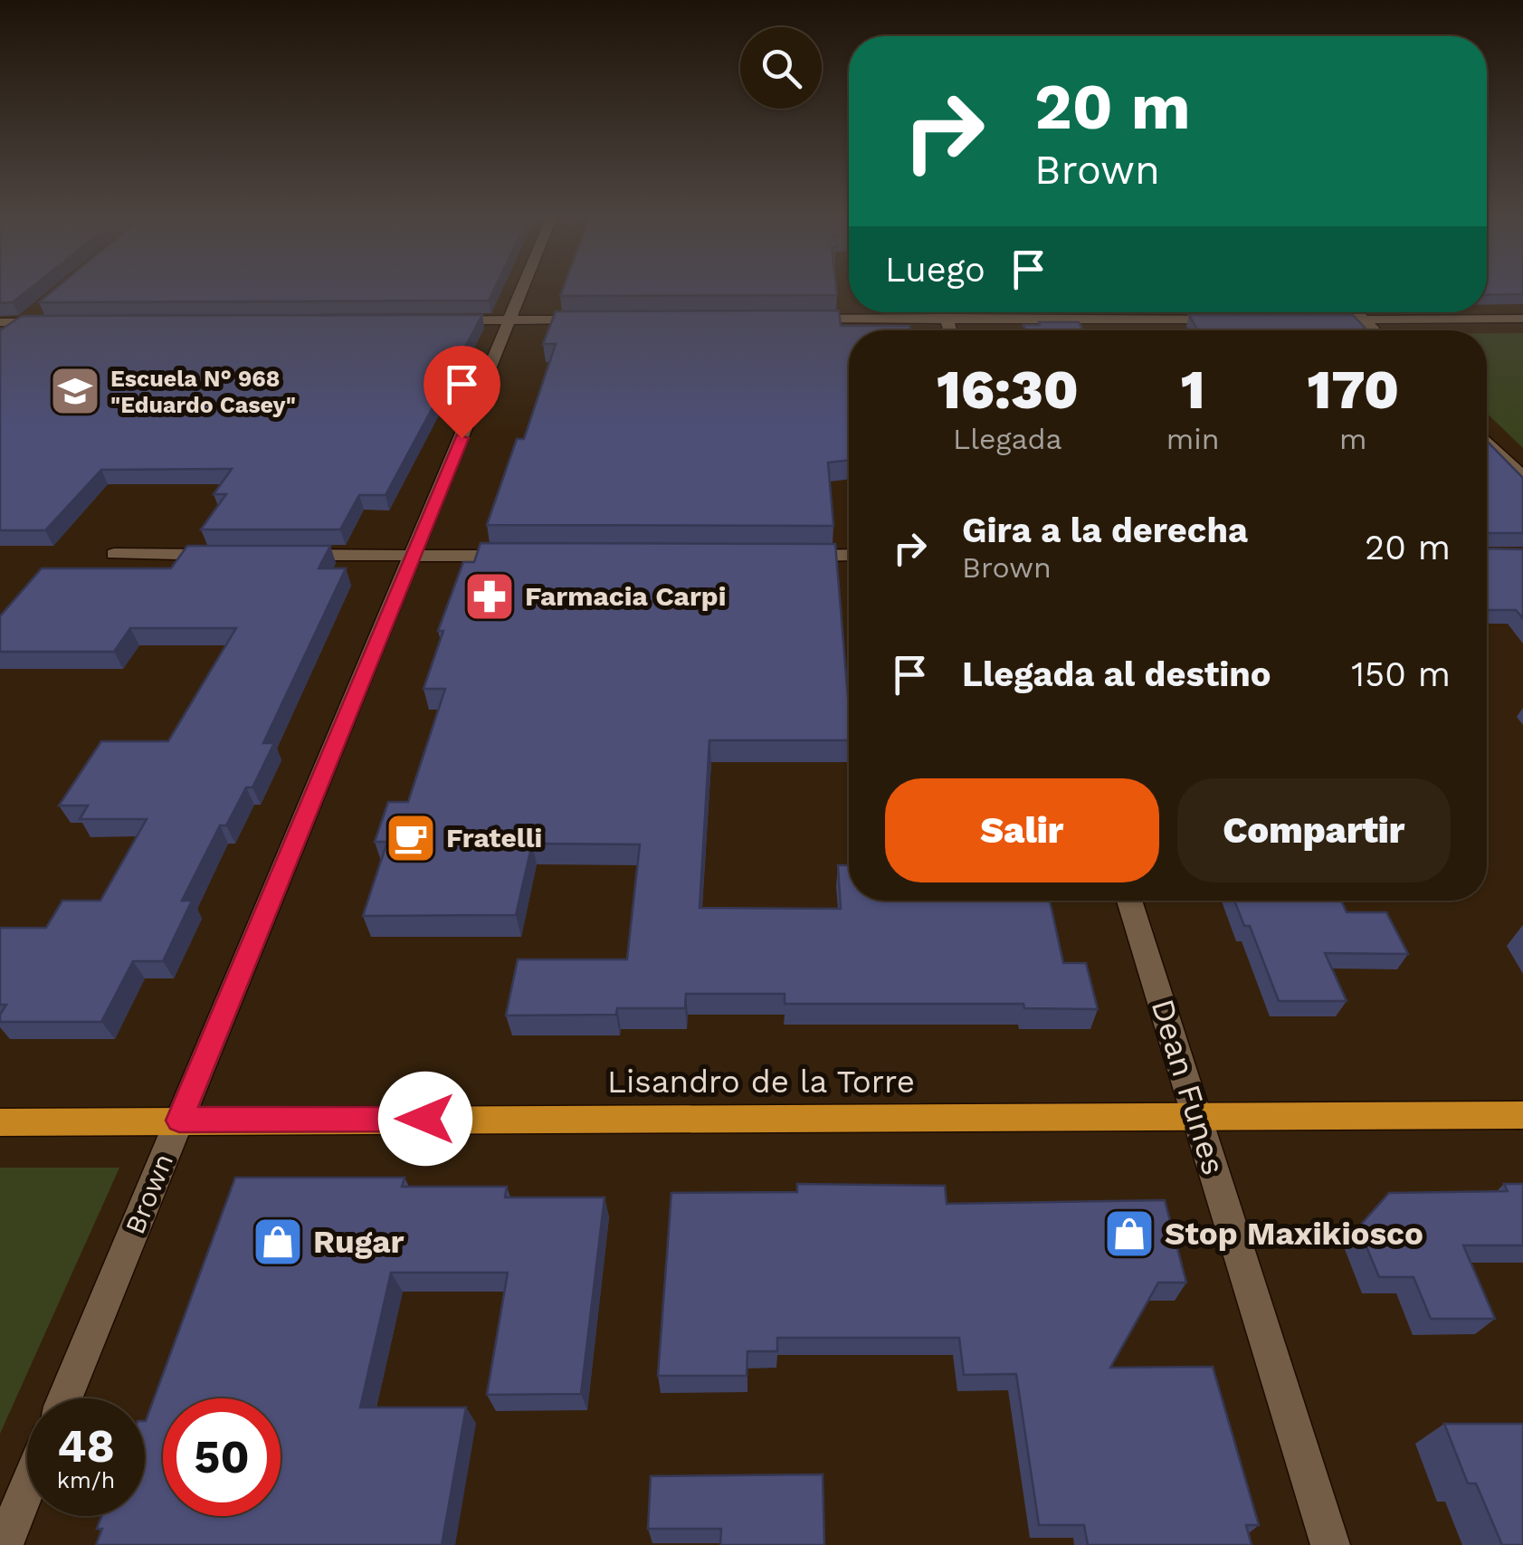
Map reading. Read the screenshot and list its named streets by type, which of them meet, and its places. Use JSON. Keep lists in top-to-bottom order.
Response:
{
  "streets": {
    "main road": ["Lisandro de la Torre"],
    "street": ["Dean Funes", "Brown"]
  },
  "crossings": [
    ["Lisandro de la Torre", "Dean Funes"],
    ["Lisandro de la Torre", "Brown"]
  ],
  "places": {
    "school or university": ["Escuela N° 968 \"Eduardo Casey\""],
    "pharmacy": ["Farmacia Carpi"],
    "cafe": ["Fratelli"],
    "shop": ["Stop Maxikiosco", "Rugar"]
  },
  "page": {
    "turn": ["20 m", "Brown"],
    "then": "Luego",
    "eta": [
      "16:30",
      "Llegada",
      "1",
      "min",
      "170",
      "m"
    ],
    "list": [
      {
        "name": "Gira a la derecha",
        "note": "Brown",
        "value": "20 m"
      },
      {
        "name": "Llegada al destino",
        "value": "150 m"
      }
    ],
    "buttons": ["Salir", "Compartir"],
    "speed": "48 km/h",
    "limit": "50"
  }
}
